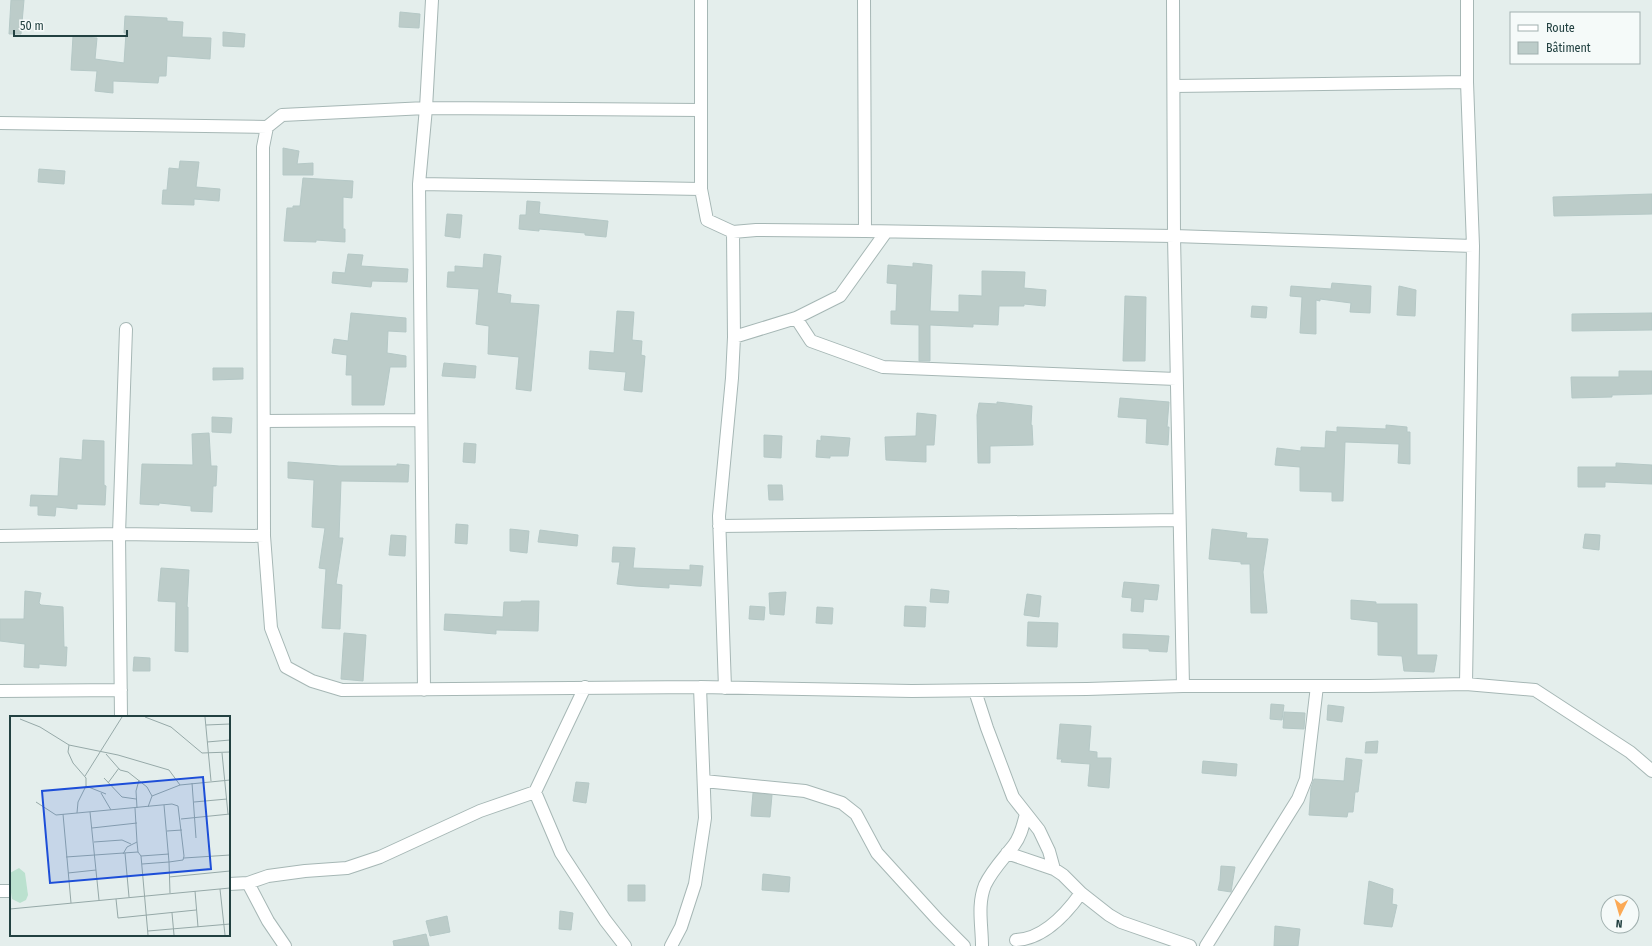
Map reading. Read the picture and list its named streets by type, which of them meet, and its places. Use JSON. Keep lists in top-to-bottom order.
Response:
{
  "legend": ["Route", "Bâtiment"],
  "scale_bar": "50 m",
  "north": "bottom"
}
